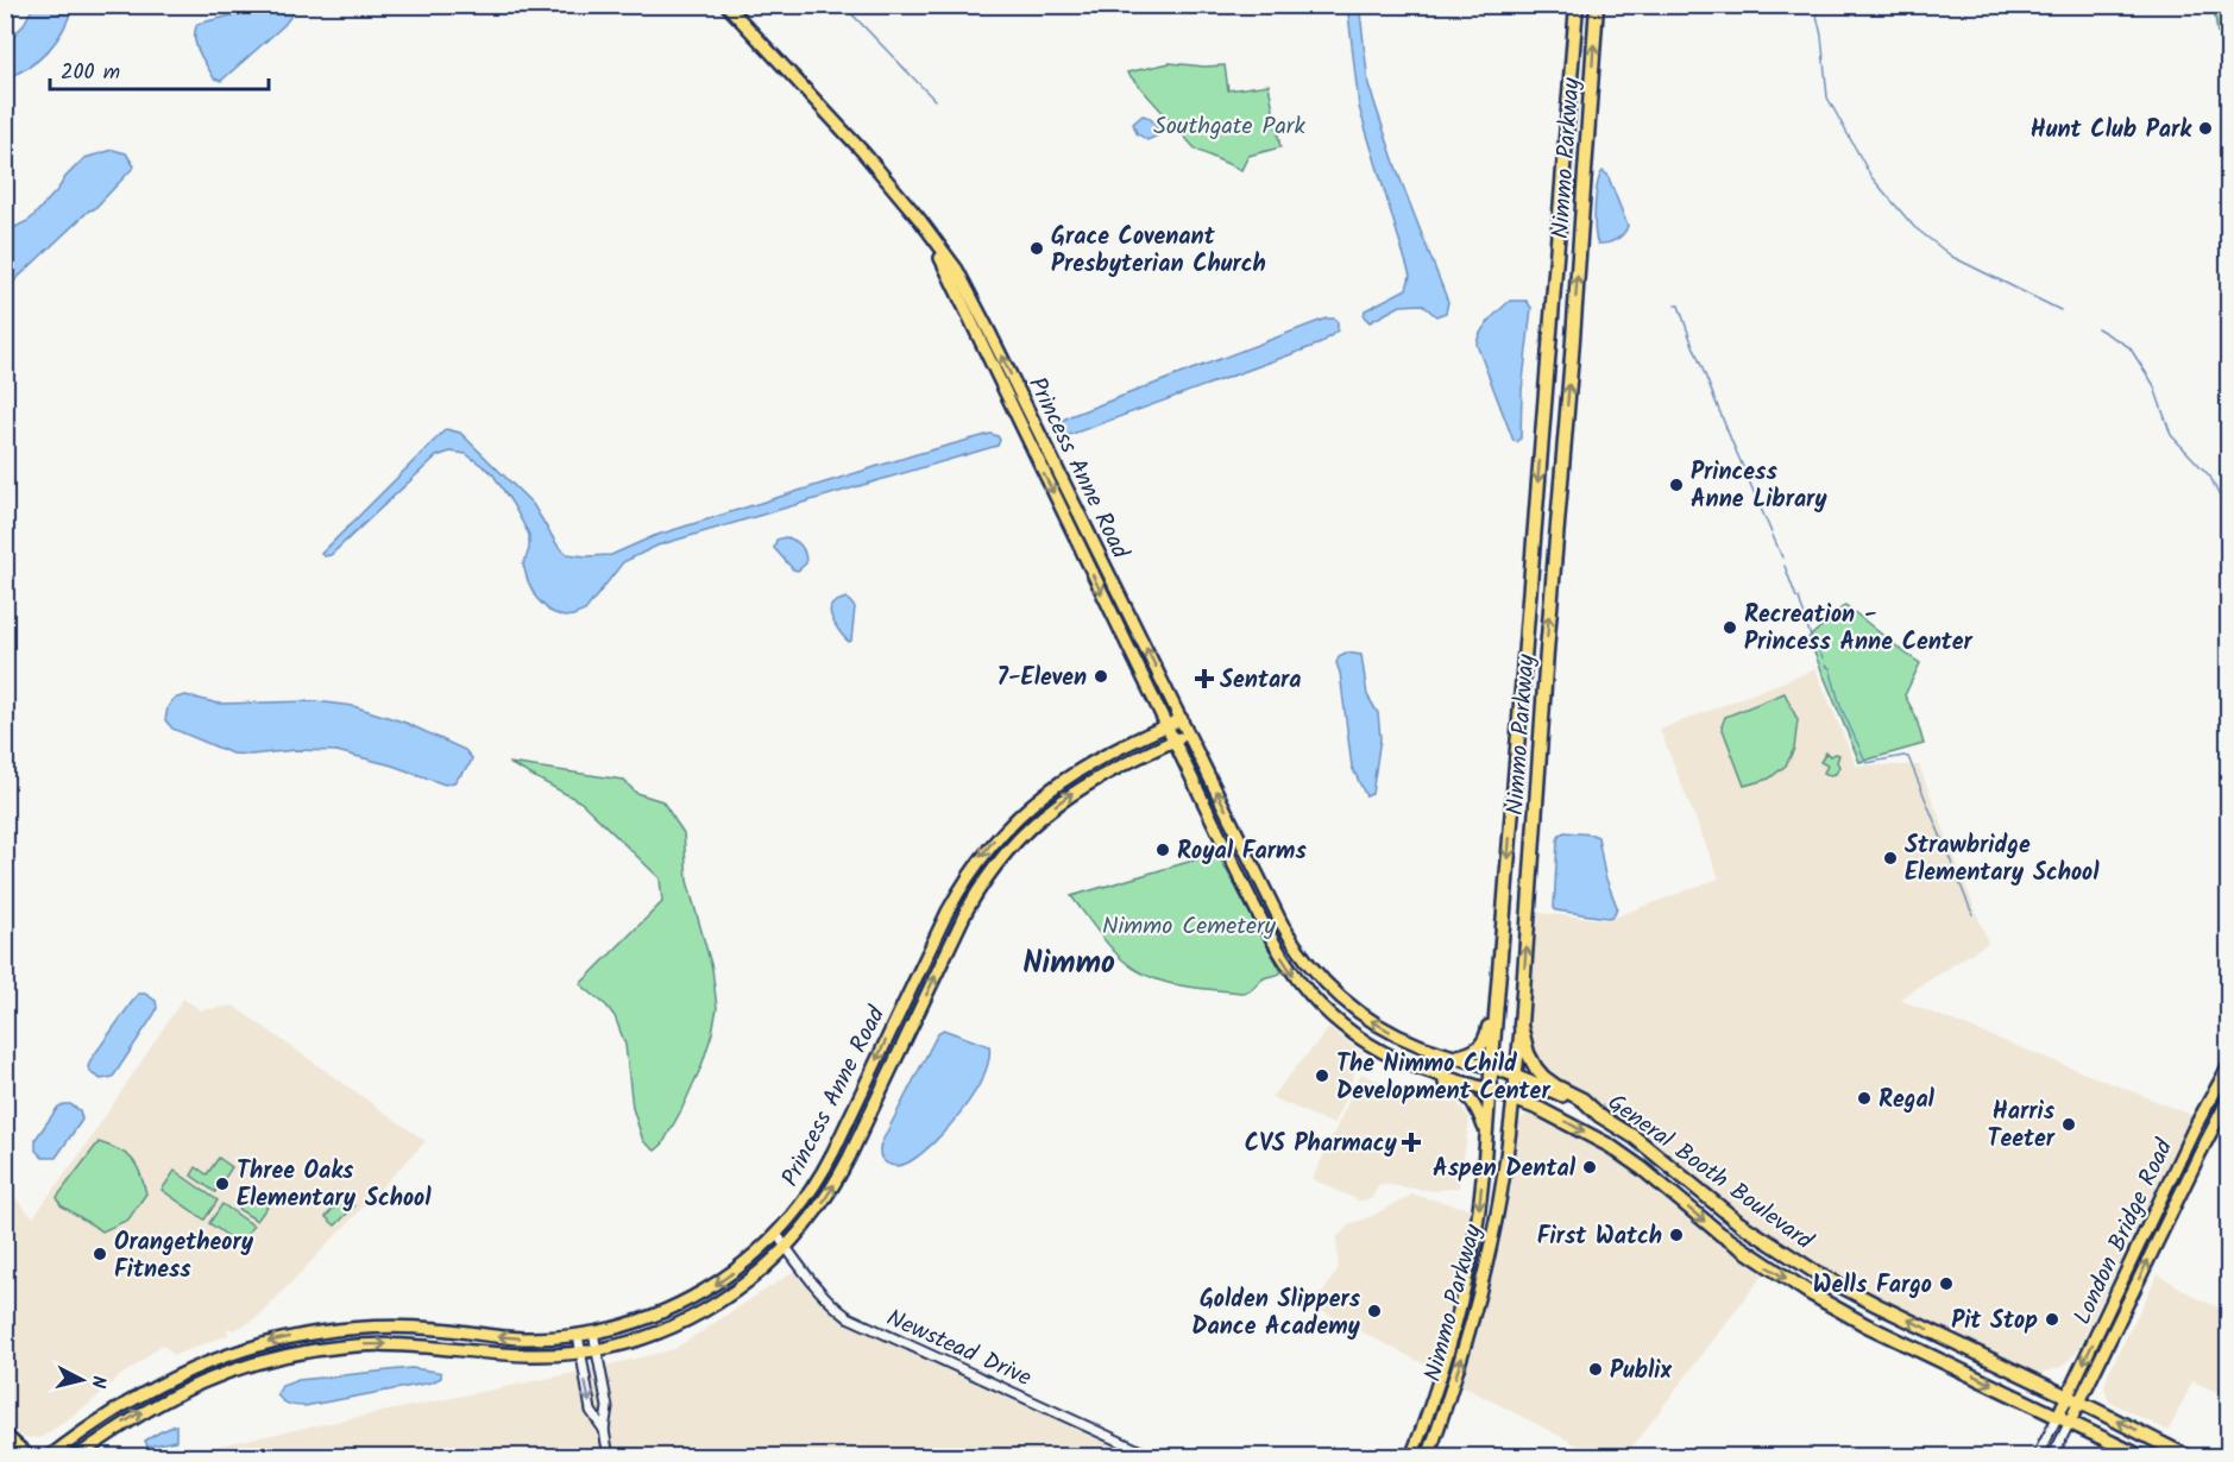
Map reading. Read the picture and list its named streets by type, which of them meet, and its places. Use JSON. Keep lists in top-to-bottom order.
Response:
{
  "streets": {
    "highway": ["Nimmo Parkway", "General Booth Boulevard"],
    "main road": ["Princess Anne Road", "London Bridge Road"],
    "street": ["Newstead Drive"]
  },
  "crossings": [
    ["Nimmo Parkway", "General Booth Boulevard"],
    ["Princess Anne Road", "General Booth Boulevard"],
    ["Princess Anne Road", "Newstead Drive"],
    ["General Booth Boulevard", "London Bridge Road"]
  ],
  "districts": ["Nimmo"],
  "parks": ["Southgate Park", "Nimmo Cemetery"],
  "places": {
    "other": [
      "Hunt Club Park",
      "Grace Covenant Presbyterian Church",
      "Princess Anne Library",
      "Recreation - Princess Anne Center",
      "7-Eleven",
      "Royal Farms",
      "Strawbridge Elementary School",
      "The Nimmo Child Development Center",
      "Regal",
      "Harris Teeter",
      "Aspen Dental",
      "Three Oaks Elementary School",
      "First Watch",
      "Orangetheory Fitness",
      "Wells Fargo",
      "Golden Slippers Dance Academy",
      "Pit Stop",
      "Publix"
    ],
    "health": ["Sentara", "CVS Pharmacy"]
  },
  "scale_bar": "200 m",
  "north": "right"
}
